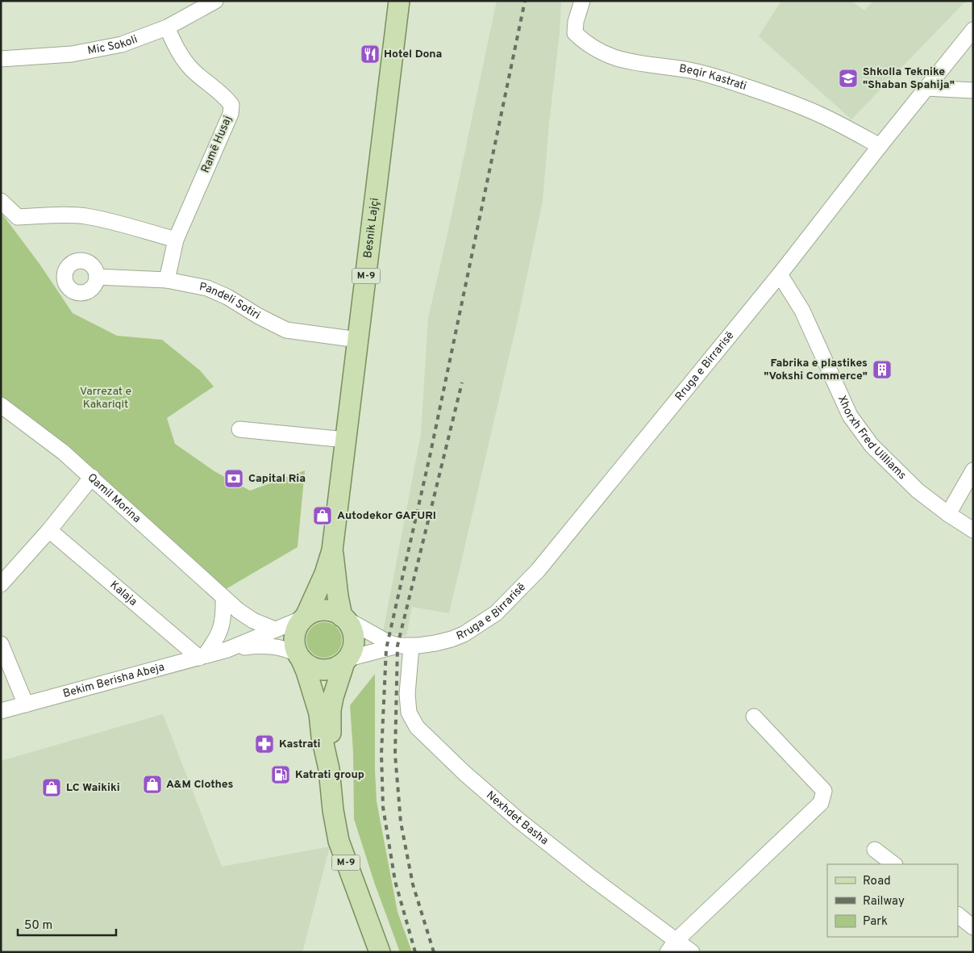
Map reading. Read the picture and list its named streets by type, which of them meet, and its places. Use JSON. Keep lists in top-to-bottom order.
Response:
{
  "streets": {
    "main road": ["Besnik Lajçi", "M-9"],
    "street": [
      "Mic Sokoli",
      "Beqir Kastrati",
      "Ramë Husaj",
      "Pandeli Sotiri",
      "Rruga e Birrarisë",
      "Xhorxh Fred Uilliams",
      "Qamil Morina",
      "Kalaja",
      "Bekim Berisha Abeja",
      "Nexhdet Basha"
    ]
  },
  "crossings": [
    ["Mic Sokoli", "Ramë Husaj"],
    ["Beqir Kastrati", "Rruga e Birrarisë"],
    ["Ramë Husaj", "Pandeli Sotiri"],
    ["Besnik Lajçi", "M-9"],
    ["Besnik Lajçi", "Pandeli Sotiri"],
    ["Besnik Lajçi", "Rruga e Birrarisë"],
    ["Besnik Lajçi", "Bekim Berisha Abeja"],
    ["M-9", "Rruga e Birrarisë"],
    ["M-9", "Bekim Berisha Abeja"],
    ["Rruga e Birrarisë", "Xhorxh Fred Uilliams"],
    ["Rruga e Birrarisë", "Bekim Berisha Abeja"],
    ["Rruga e Birrarisë", "Nexhdet Basha"],
    ["Qamil Morina", "Bekim Berisha Abeja"],
    ["Kalaja", "Bekim Berisha Abeja"]
  ],
  "parks": ["Varrezat e Kakariqit"],
  "places": {
    "restaurant": ["Hotel Dona"],
    "school or university": ["Shkolla Teknike \"Shaban Spahija\""],
    "building": ["Fabrika e plastikes \"Vokshi Commerce\""],
    "bank": ["Capital Ria"],
    "shop": ["Autodekor GAFURI", "A&M Clothes", "LC Waikiki"],
    "pharmacy": ["Kastrati"],
    "fuel station": ["Katrati group"]
  },
  "legend": ["Road", "Railway", "Park"],
  "scale_bar": "50 m"
}
